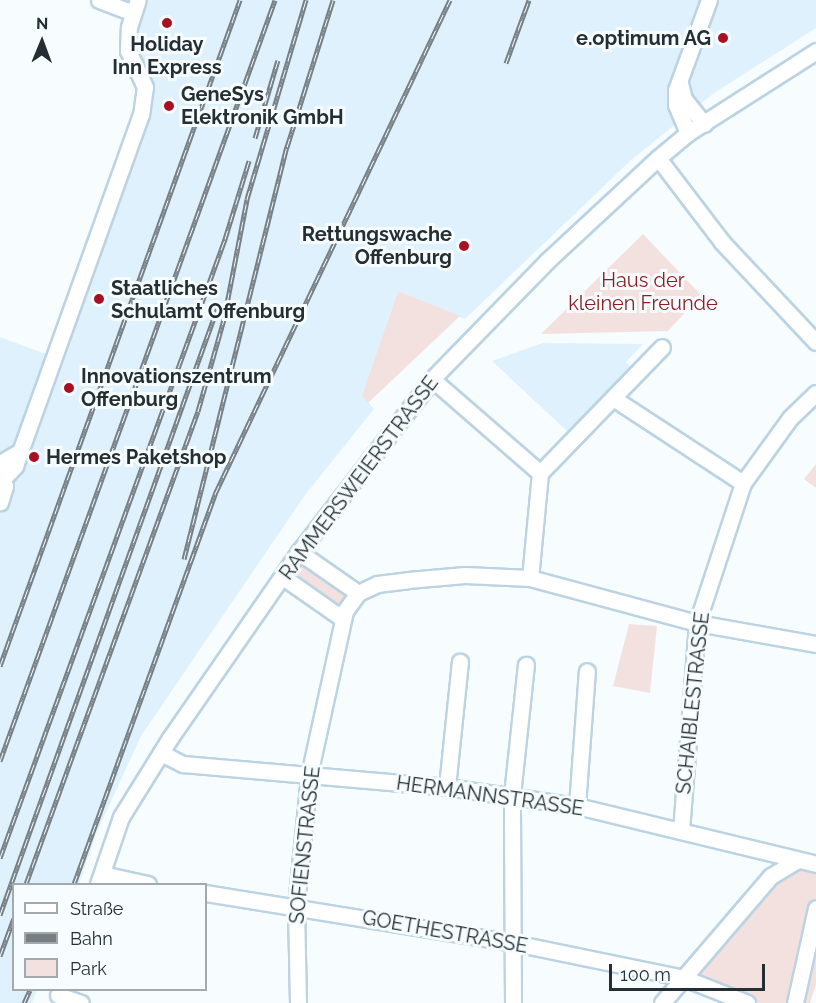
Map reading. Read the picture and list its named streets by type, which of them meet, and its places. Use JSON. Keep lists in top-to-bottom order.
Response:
{
  "streets": {
    "street": [
      "RAMMERSWEIERSTRASSE",
      "SCHAIBLESTRASSE",
      "HERMANNSTRASSE",
      "SOFIENSTRASSE",
      "GOETHESTRASSE"
    ]
  },
  "crossings": [
    ["RAMMERSWEIERSTRASSE", "HERMANNSTRASSE"],
    ["SCHAIBLESTRASSE", "HERMANNSTRASSE"],
    ["HERMANNSTRASSE", "SOFIENSTRASSE"],
    ["SOFIENSTRASSE", "GOETHESTRASSE"]
  ],
  "parks": ["Haus der kleinen Freunde"],
  "places": [
    "Holiday Inn Express",
    "e.optimum AG",
    "GeneSys Elektronik GmbH",
    "Rettungswache Offenburg",
    "Staatliches Schulamt Offenburg",
    "Innovationszentrum Offenburg",
    "Hermes Paketshop"
  ],
  "legend": ["Straße", "Bahn", "Park"],
  "scale_bar": "100 m",
  "north": "top"
}
